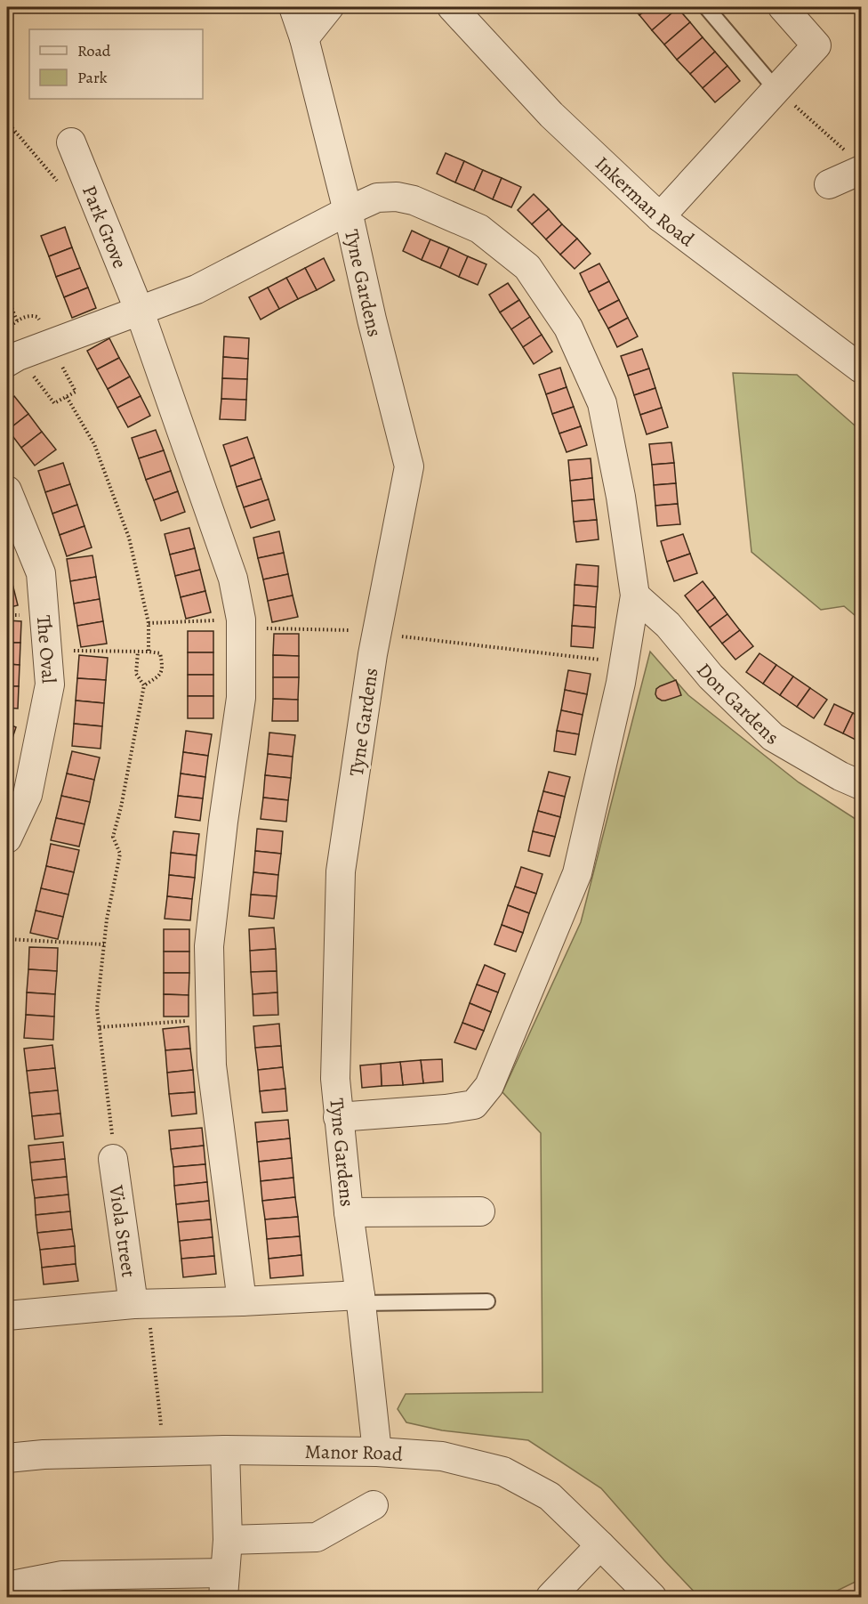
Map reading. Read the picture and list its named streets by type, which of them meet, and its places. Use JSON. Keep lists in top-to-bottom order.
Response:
{
  "streets": {
    "street": [
      "Inkerman Road",
      "Park Grove",
      "Tyne Gardens",
      "The Oval",
      "Don Gardens",
      "Viola Street",
      "Manor Road"
    ]
  },
  "crossings": [
    ["Tyne Gardens", "Manor Road"]
  ],
  "legend": ["Road", "Park"]
}
